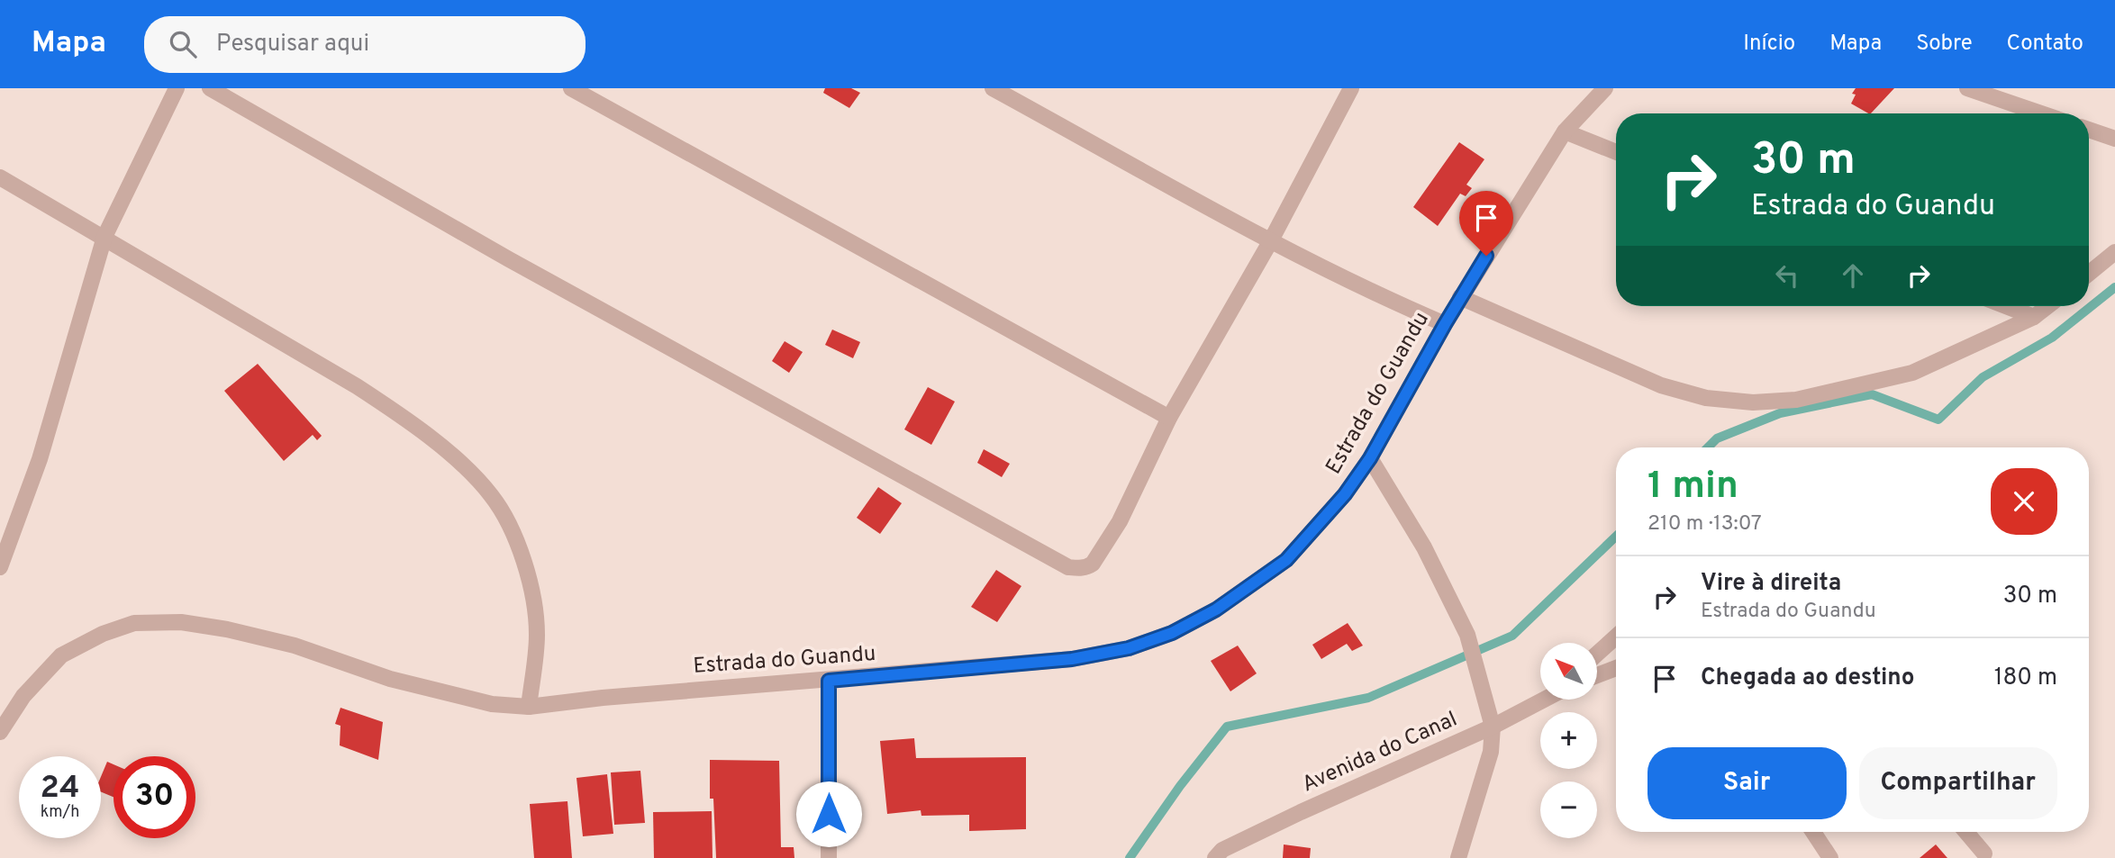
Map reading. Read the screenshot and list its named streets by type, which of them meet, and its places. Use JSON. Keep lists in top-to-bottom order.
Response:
{
  "streets": {
    "street": ["Estrada do Guandu", "Avenida do Canal"]
  },
  "north": "top left",
  "page": {
    "header": "Mapa",
    "search": "Pesquisar aqui",
    "nav": [
      "Início",
      "Mapa",
      "Sobre",
      "Contato"
    ],
    "turn": ["30 m", "Estrada do Guandu"],
    "heading": ["1 min", "210 m · 13:07"],
    "list": [
      {
        "name": "Vire à direita",
        "note": "Estrada do Guandu",
        "value": "30 m"
      },
      {
        "name": "Chegada ao destino",
        "value": "180 m"
      }
    ],
    "map_buttons": ["+", "−"],
    "buttons": ["Sair", "Compartilhar"],
    "speed": "24 km/h",
    "limit": "30"
  }
}
